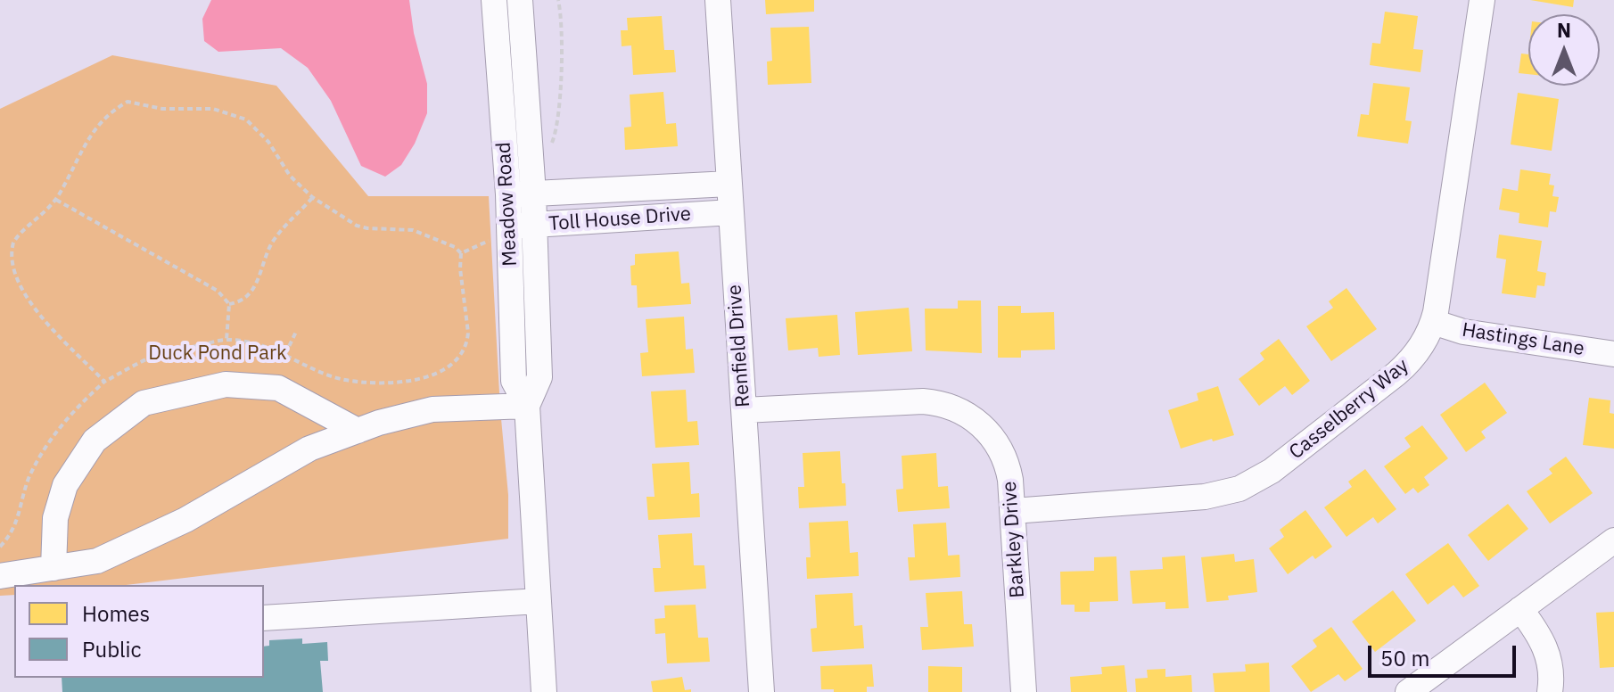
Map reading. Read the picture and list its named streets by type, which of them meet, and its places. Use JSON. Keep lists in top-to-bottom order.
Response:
{
  "streets": {
    "street": [
      "Meadow Road",
      "Toll House Drive",
      "Hastings Lane",
      "Renfield Drive",
      "Casselberry Way",
      "Barkley Drive"
    ]
  },
  "crossings": [
    ["Meadow Road", "Toll House Drive"],
    ["Toll House Drive", "Renfield Drive"],
    ["Hastings Lane", "Casselberry Way"],
    ["Renfield Drive", "Barkley Drive"],
    ["Casselberry Way", "Barkley Drive"]
  ],
  "parks": ["Duck Pond Park"],
  "legend": ["Homes", "Public"],
  "scale_bar": "50 m",
  "north": "top"
}
